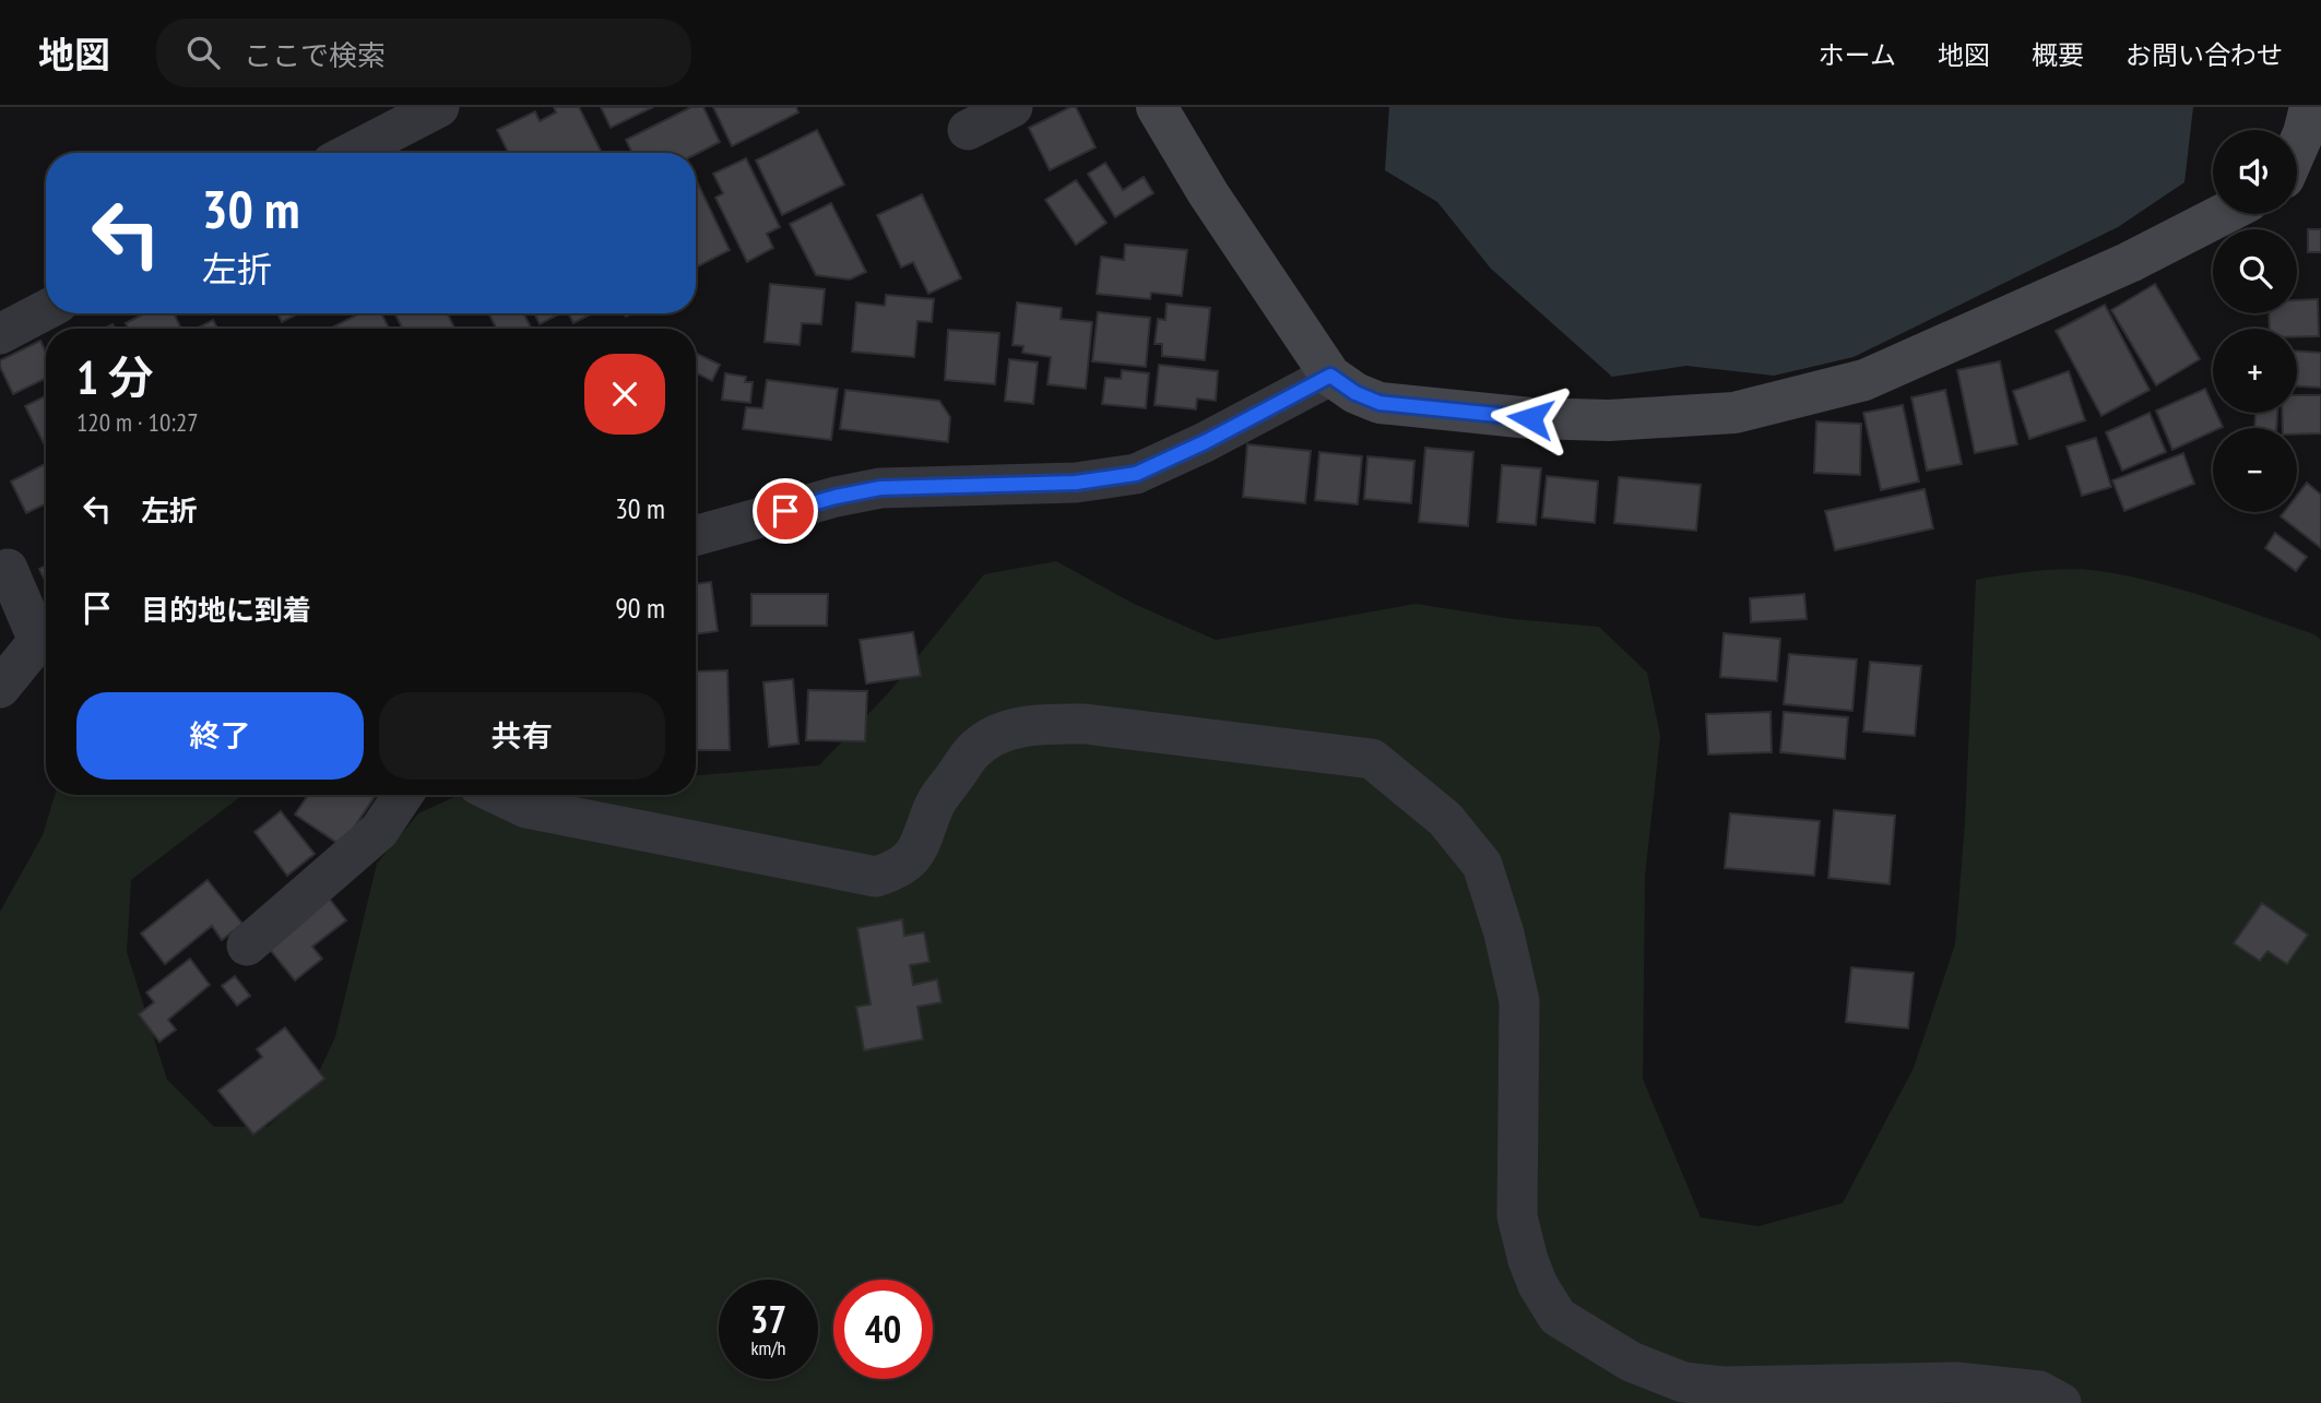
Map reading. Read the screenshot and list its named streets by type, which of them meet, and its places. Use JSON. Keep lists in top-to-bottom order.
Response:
{
  "page": {
    "header": "地図",
    "search": "ここで検索",
    "nav": [
      "ホーム",
      "地図",
      "概要",
      "お問い合わせ"
    ],
    "map_buttons": ["+", "−"],
    "turn": ["30 m", "左折"],
    "heading": ["1 分", "120 m · 10:27"],
    "list": [
      {
        "name": "左折",
        "value": "30 m"
      },
      {
        "name": "目的地に到着",
        "value": "90 m"
      }
    ],
    "buttons": ["終了", "共有"],
    "speed": "37 km/h",
    "limit": "40"
  }
}
